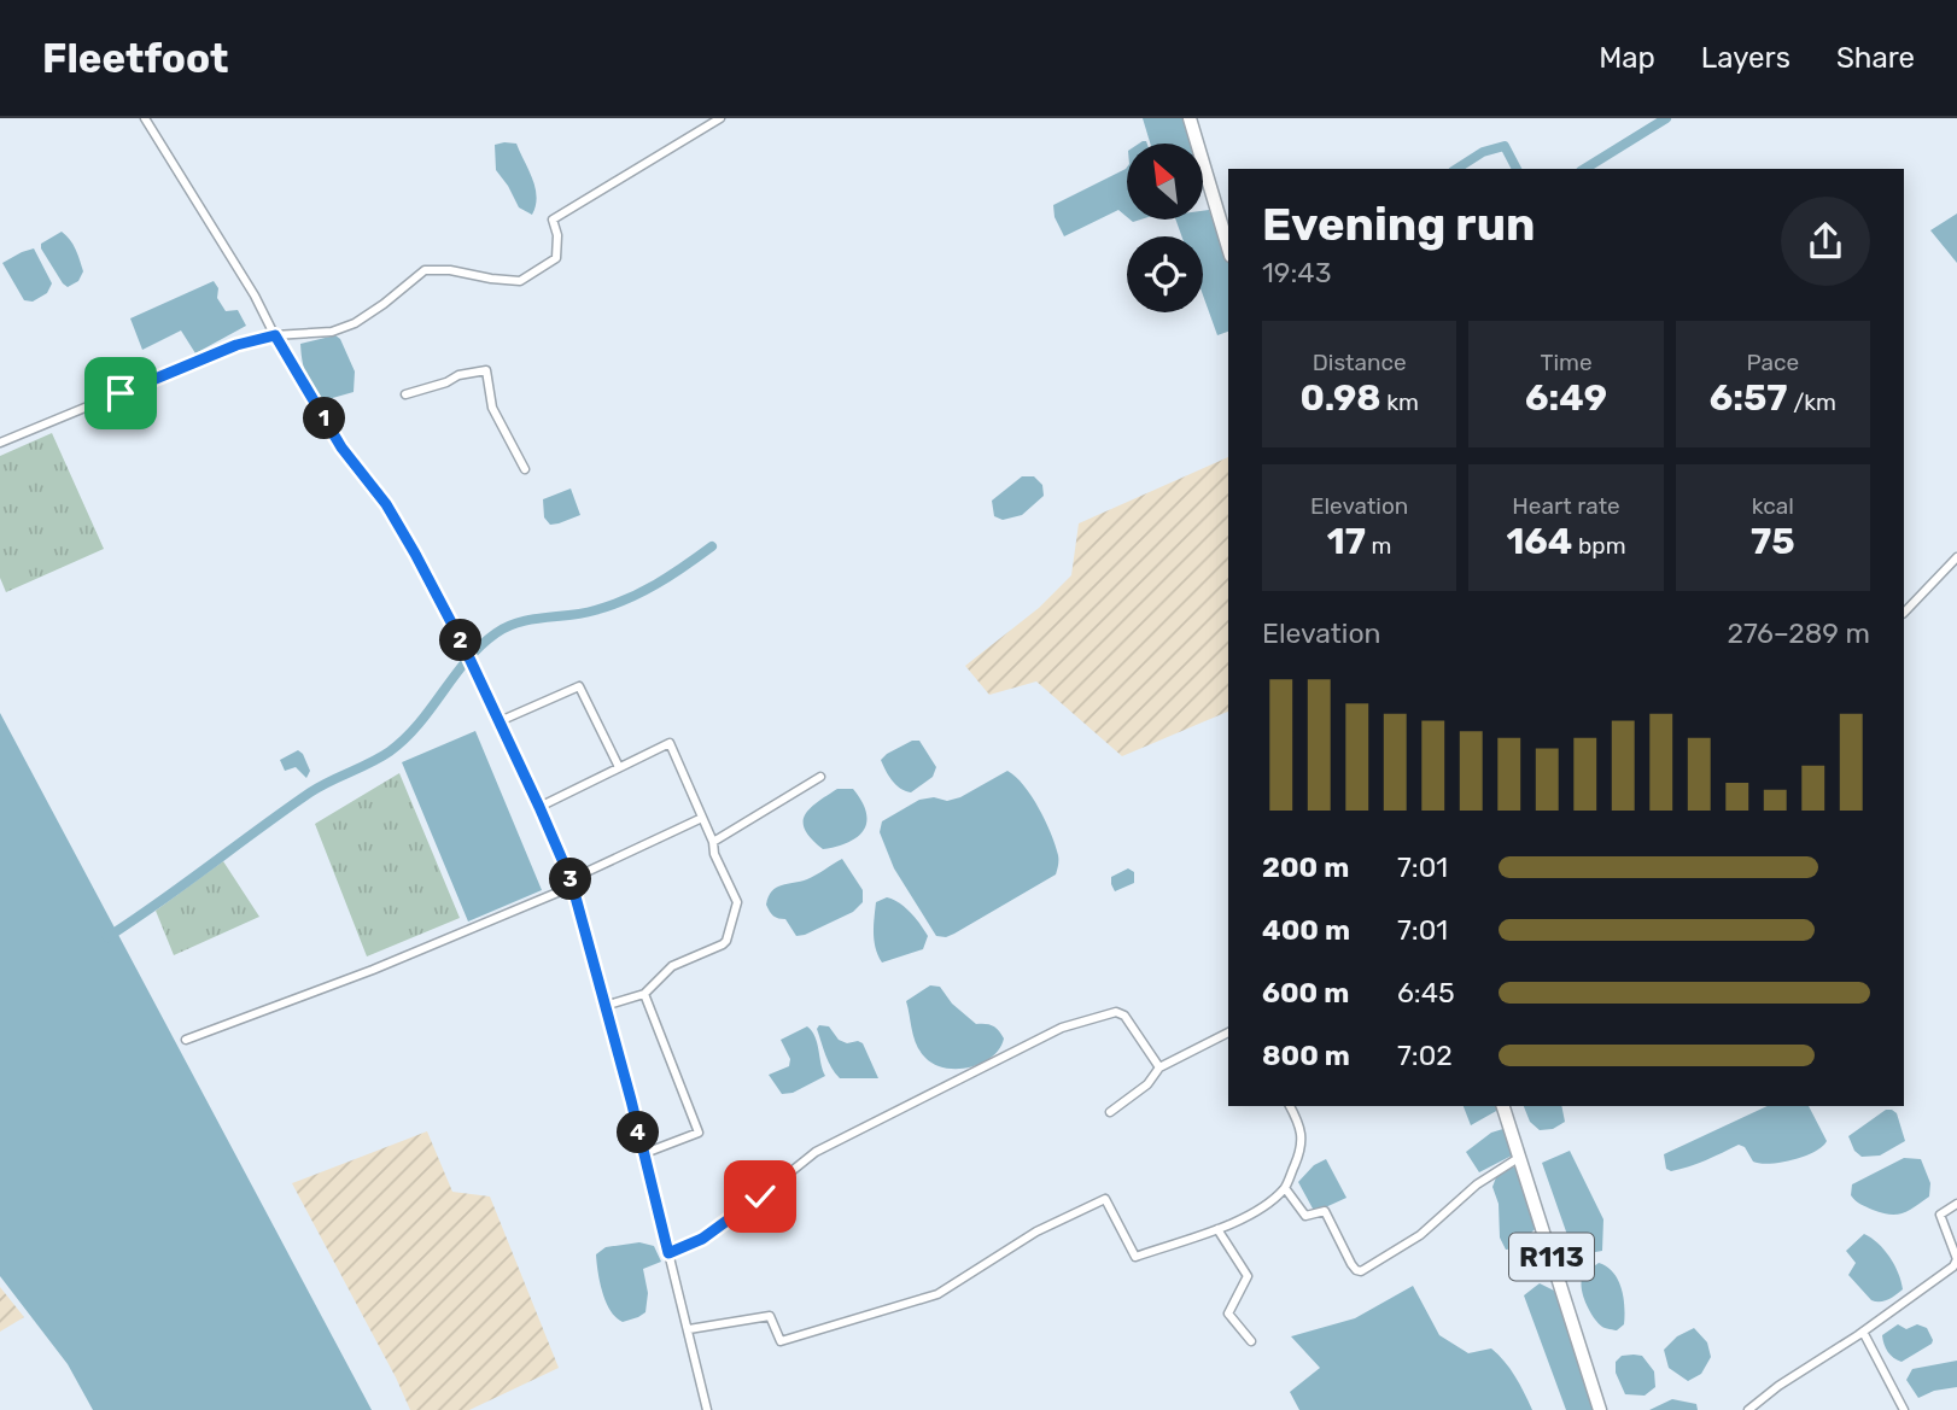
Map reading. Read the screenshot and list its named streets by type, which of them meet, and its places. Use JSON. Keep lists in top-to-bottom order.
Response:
{
  "streets": {
    "main road": ["R113"]
  },
  "north": "top left",
  "page": {
    "header": "Fleetfoot",
    "nav": ["Map", "Layers", "Share"],
    "heading": ["Evening run", "19:43"],
    "stats": [
      ["Distance", "0.98 km"],
      ["Time", "6:49"],
      ["Pace", "6:57 /km"],
      ["Elevation", "17 m"],
      ["Heart rate", "164 bpm"],
      ["kcal", "75"]
    ],
    "pins": [
      "1",
      "2",
      "3",
      "4"
    ],
    "chart": ["Elevation", "276–289 m"],
    "list": [
      {
        "name": "200 m",
        "note": "7:01"
      },
      {
        "name": "400 m",
        "note": "7:01"
      },
      {
        "name": "600 m",
        "note": "6:45"
      },
      {
        "name": "800 m",
        "note": "7:02"
      }
    ]
  }
}
